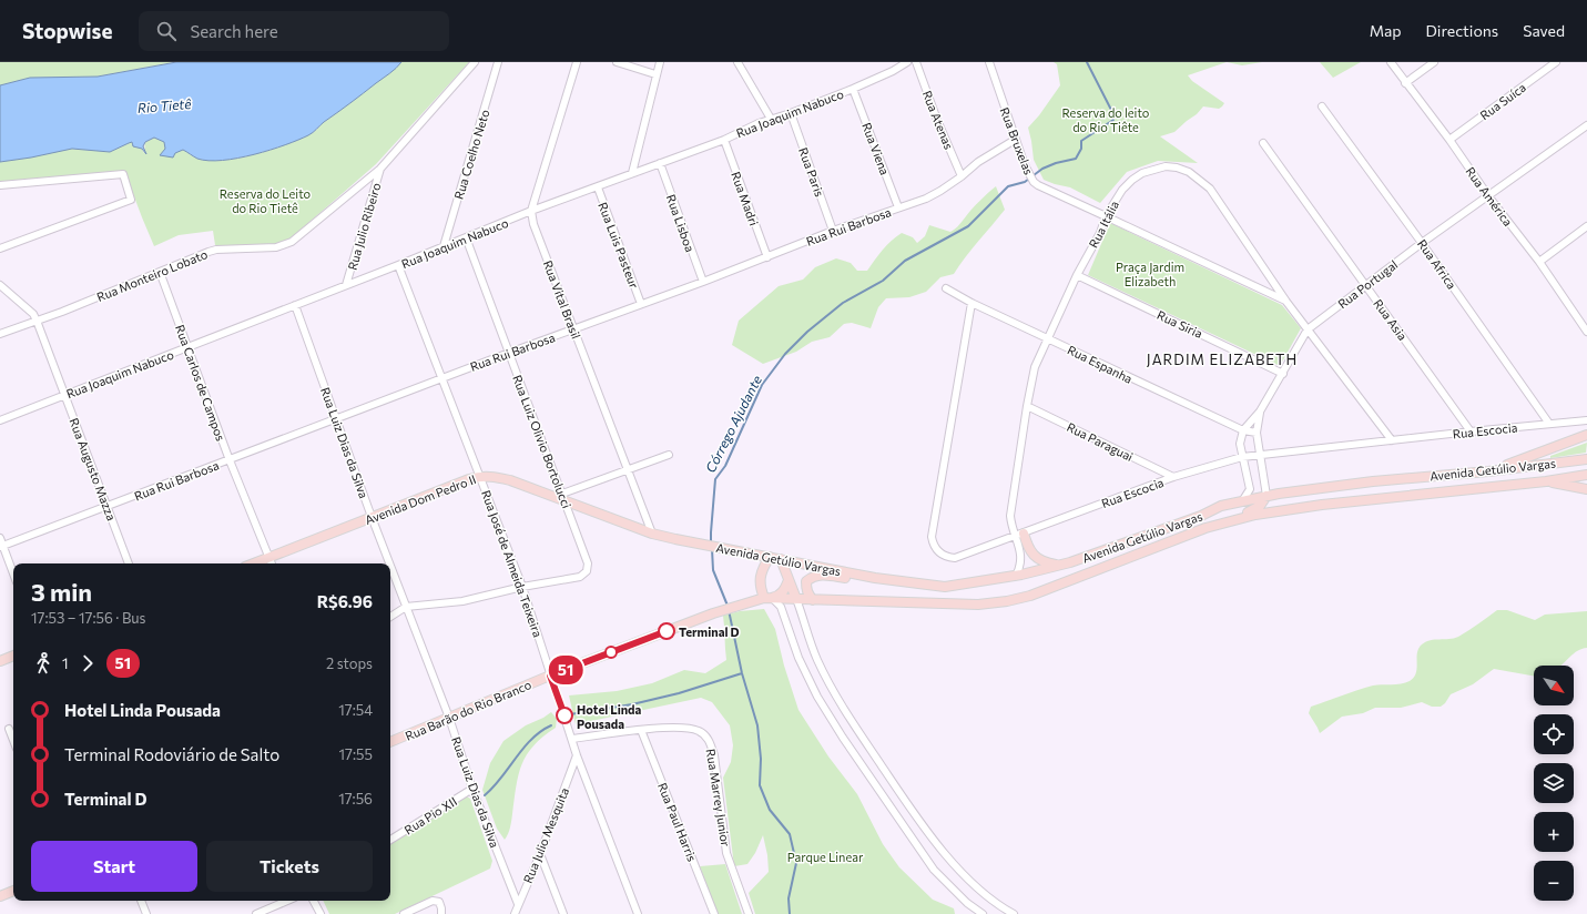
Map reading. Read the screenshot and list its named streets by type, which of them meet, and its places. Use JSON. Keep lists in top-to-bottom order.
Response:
{
  "streets": {
    "main road": ["Avenida Getúlio Vargas", "Avenida Dom Pedro II", "Rua Barão do Rio Branco"],
    "street": [
      "Rua Suíca",
      "Rua Joaquim Nabuco",
      "Rua Atenas",
      "Rua Bruxelas",
      "Rua Viena",
      "Rua Coelho Neto",
      "Rua Paris",
      "Rua América",
      "Rua Madri",
      "Rua Lisboa",
      "Rua Itália",
      "Rua Julio Ribeiro",
      "Rua Rui Barbosa",
      "Rua Luis Pasteur",
      "Rua Africa",
      "Rua Monteiro Lobato",
      "Rua Portugal",
      "Rua Vital Brasil",
      "Rua Asia",
      "Rua Siria",
      "Rua Espanha",
      "Rua Carlos de Campos",
      "Rua Escocia",
      "Rua Luiz Olivio Bortolucci",
      "Rua Paraguai",
      "Rua Luiz Dias da Silva",
      "Rua Augusto Mazza",
      "Rua José de Almeida Teixeira",
      "Rua Marrey Junior",
      "Rua Pio XII",
      "Rua Paul Harris",
      "Rua Julio Mesquita"
    ]
  },
  "crossings": [
    ["Rua Suíca", "Rua América"],
    ["Rua Joaquim Nabuco", "Rua Viena"],
    ["Rua Joaquim Nabuco", "Rua Coelho Neto"],
    ["Rua Joaquim Nabuco", "Rua Paris"],
    ["Rua Joaquim Nabuco", "Rua Madri"],
    ["Rua Joaquim Nabuco", "Rua Lisboa"],
    ["Rua Joaquim Nabuco", "Rua Julio Ribeiro"],
    ["Rua Joaquim Nabuco", "Rua Luis Pasteur"],
    ["Rua Joaquim Nabuco", "Rua Vital Brasil"],
    ["Rua Joaquim Nabuco", "Rua Carlos de Campos"],
    ["Rua Joaquim Nabuco", "Rua Luiz Olivio Bortolucci"],
    ["Rua Joaquim Nabuco", "Rua Luiz Dias da Silva"],
    ["Rua Joaquim Nabuco", "Rua Augusto Mazza"],
    ["Rua Joaquim Nabuco", "Rua José de Almeida Teixeira"],
    ["Rua Atenas", "Rua Rui Barbosa"],
    ["Rua Bruxelas", "Rua Itália"],
    ["Rua Bruxelas", "Rua Rui Barbosa"],
    ["Rua Viena", "Rua Rui Barbosa"],
    ["Rua Paris", "Rua Rui Barbosa"],
    ["Rua América", "Rua Portugal"],
    ["Rua Madri", "Rua Rui Barbosa"],
    ["Rua Lisboa", "Rua Rui Barbosa"],
    ["Rua Itália", "Rua Portugal"],
    ["Rua Itália", "Rua Siria"],
    ["Rua Itália", "Rua Espanha"],
    ["Rua Itália", "Rua Escocia"],
    ["Rua Itália", "Rua Paraguai"],
    ["Rua Itália", "Avenida Getúlio Vargas"],
    ["Rua Julio Ribeiro", "Rua Monteiro Lobato"],
    ["Rua Rui Barbosa", "Rua Luis Pasteur"],
    ["Rua Rui Barbosa", "Rua Vital Brasil"],
    ["Rua Rui Barbosa", "Rua Carlos de Campos"],
    ["Rua Rui Barbosa", "Rua Luiz Olivio Bortolucci"],
    ["Rua Rui Barbosa", "Rua Luiz Dias da Silva"],
    ["Rua Rui Barbosa", "Rua Augusto Mazza"],
    ["Rua Rui Barbosa", "Rua José de Almeida Teixeira"],
    ["Rua Africa", "Rua Portugal"],
    ["Rua Africa", "Rua Escocia"],
    ["Rua Monteiro Lobato", "Rua Carlos de Campos"],
    ["Rua Monteiro Lobato", "Rua Augusto Mazza"],
    ["Rua Portugal", "Rua Asia"],
    ["Rua Portugal", "Rua Siria"],
    ["Rua Portugal", "Rua Espanha"],
    ["Rua Vital Brasil", "Avenida Dom Pedro II"],
    ["Rua Asia", "Rua Escocia"],
    ["Rua Espanha", "Rua Escocia"],
    ["Rua Carlos de Campos", "Avenida Dom Pedro II"],
    ["Rua Escocia", "Rua Paraguai"],
    ["Rua Luiz Olivio Bortolucci", "Avenida Dom Pedro II"],
    ["Rua Luiz Olivio Bortolucci", "Rua José de Almeida Teixeira"],
    ["Rua Luiz Dias da Silva", "Avenida Dom Pedro II"],
    ["Rua Luiz Dias da Silva", "Rua Barão do Rio Branco"],
    ["Rua Luiz Dias da Silva", "Rua Pio XII"],
    ["Rua Luiz Dias da Silva", "Rua Julio Mesquita"],
    ["Avenida Getúlio Vargas", "Avenida Dom Pedro II"],
    ["Avenida Getúlio Vargas", "Rua Barão do Rio Branco"],
    ["Avenida Dom Pedro II", "Rua José de Almeida Teixeira"],
    ["Rua José de Almeida Teixeira", "Rua Barão do Rio Branco"],
    ["Rua José de Almeida Teixeira", "Rua Marrey Junior"],
    ["Rua José de Almeida Teixeira", "Rua Julio Mesquita"],
    ["Rua Marrey Junior", "Rua Paul Harris"]
  ],
  "districts": ["JARDIM ELIZABETH"],
  "water": ["Rio Tietê", "Córrego Ajudante"],
  "parks": [
    "Reserva do leito do Rio Tiête",
    "Reserva do Leito do Rio Tietê",
    "Praça Jardim Elizabeth",
    "Parque Linear"
  ],
  "places": ["Terminal D", "Hotel Linda Pousada"],
  "lines": ["bus line 51"],
  "north": "bottom right",
  "page": {
    "header": "Stopwise",
    "search": "Search here",
    "nav": ["Map", "Directions", "Saved"],
    "on_map": "51",
    "heading": ["3 min", "17:53 – 17:56 · Bus", "R$6.96"],
    "legs": ["1", "51", "2 stops"],
    "map_buttons": ["+", "−"],
    "list": [
      {
        "name": "Hotel Linda Pousada",
        "value": "17:54"
      },
      {
        "name": "Terminal Rodoviário de Salto",
        "value": "17:55"
      },
      {
        "name": "Terminal D",
        "value": "17:56"
      }
    ],
    "buttons": ["Start", "Tickets"]
  }
}
